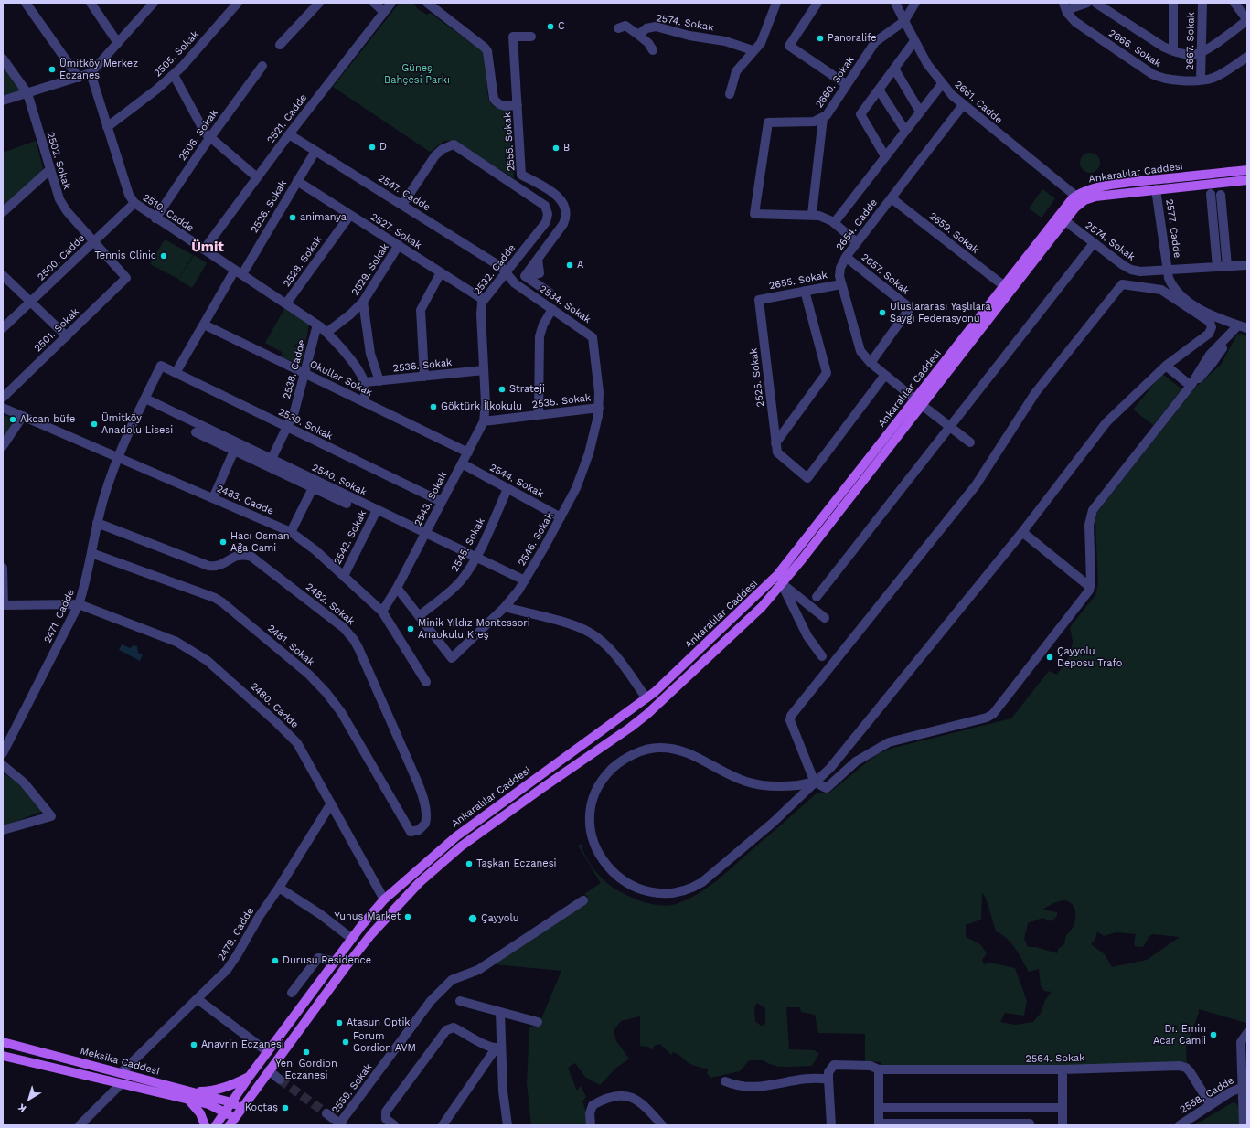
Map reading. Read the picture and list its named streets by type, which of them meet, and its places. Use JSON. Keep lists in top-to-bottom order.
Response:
{
  "streets": {
    "main road": ["Ankaralılar Caddesi", "Meksika Caddesi"],
    "street": [
      "2574. Sokak",
      "2667. Sokak",
      "2666. Sokak",
      "2505. Sokak",
      "2660. Sokak",
      "2661. Cadde",
      "2521. Cadde",
      "2506. Sokak",
      "2555. Sokak",
      "2502. Sokak",
      "2547. Cadde",
      "2526. Sokak",
      "2510. Cadde",
      "2654. Cadde",
      "2577. Cadde",
      "2527. Sokak",
      "2659. Sokak",
      "2500. Cadde",
      "2528. Sokak",
      "2529. Sokak",
      "2532. Cadde",
      "2657. Sokak",
      "2655. Sokak",
      "2534. Sokak",
      "2501. Sokak",
      "2536. Sokak",
      "2538. Cadde",
      "2525. Sokak",
      "Okullar Sokak",
      "2535. Sokak",
      "2539. Sokak",
      "2540. Sokak",
      "2544. Sokak",
      "2543. Sokak",
      "2483. Cadde",
      "2542. Sokak",
      "2546. Sokak",
      "2545. Sokak",
      "2482. Sokak",
      "2471. Cadde",
      "2481. Sokak",
      "2480. Cadde",
      "2479. Cadde",
      "2564. Sokak",
      "2559. Sokak",
      "2558. Cadde"
    ]
  },
  "crossings": [
    ["2574. Sokak", "Ankaralılar Caddesi"],
    ["2574. Sokak", "2577. Cadde"],
    ["2667. Sokak", "2666. Sokak"],
    ["2505. Sokak", "2510. Cadde"],
    ["2660. Sokak", "2661. Cadde"],
    ["2661. Cadde", "Ankaralılar Caddesi"],
    ["2661. Cadde", "2654. Cadde"],
    ["2521. Cadde", "2547. Cadde"],
    ["2521. Cadde", "2510. Cadde"],
    ["2506. Sokak", "2510. Cadde"],
    ["2502. Sokak", "2500. Cadde"],
    ["2502. Sokak", "2501. Sokak"],
    ["Ankaralılar Caddesi", "2654. Cadde"],
    ["Ankaralılar Caddesi", "2577. Cadde"],
    ["Ankaralılar Caddesi", "2659. Sokak"],
    ["Ankaralılar Caddesi", "2480. Cadde"],
    ["Ankaralılar Caddesi", "Meksika Caddesi"],
    ["2547. Cadde", "2526. Sokak"],
    ["2547. Cadde", "2532. Cadde"],
    ["2547. Cadde", "2534. Sokak"],
    ["2526. Sokak", "2510. Cadde"],
    ["2526. Sokak", "2527. Sokak"],
    ["2526. Sokak", "Okullar Sokak"],
    ["2526. Sokak", "2539. Sokak"],
    ["2510. Cadde", "2500. Cadde"],
    ["2510. Cadde", "2528. Sokak"],
    ["2510. Cadde", "2529. Sokak"],
    ["2510. Cadde", "2536. Sokak"],
    ["2510. Cadde", "2538. Cadde"],
    ["2654. Cadde", "2659. Sokak"],
    ["2654. Cadde", "2657. Sokak"],
    ["2654. Cadde", "2655. Sokak"],
    ["2527. Sokak", "2528. Sokak"],
    ["2527. Sokak", "2529. Sokak"],
    ["2527. Sokak", "2532. Cadde"],
    ["2532. Cadde", "2534. Sokak"],
    ["2532. Cadde", "2536. Sokak"],
    ["2532. Cadde", "2535. Sokak"],
    ["2532. Cadde", "2543. Sokak"],
    ["2655. Sokak", "2525. Sokak"],
    ["2534. Sokak", "2535. Sokak"],
    ["2534. Sokak", "2546. Sokak"],
    ["2538. Cadde", "Okullar Sokak"],
    ["2538. Cadde", "2539. Sokak"],
    ["2538. Cadde", "2540. Sokak"],
    ["Okullar Sokak", "2543. Sokak"],
    ["2535. Sokak", "2543. Sokak"],
    ["2535. Sokak", "2546. Sokak"],
    ["2539. Sokak", "2540. Sokak"],
    ["2539. Sokak", "2543. Sokak"],
    ["2540. Sokak", "2543. Sokak"],
    ["2540. Sokak", "2542. Sokak"],
    ["2540. Sokak", "2546. Sokak"],
    ["2540. Sokak", "2545. Sokak"],
    ["2544. Sokak", "2543. Sokak"],
    ["2544. Sokak", "2546. Sokak"],
    ["2544. Sokak", "2545. Sokak"],
    ["2543. Sokak", "2483. Cadde"],
    ["2483. Cadde", "2542. Sokak"],
    ["2483. Cadde", "2471. Cadde"],
    ["2546. Sokak", "2545. Sokak"],
    ["2482. Sokak", "2471. Cadde"],
    ["2482. Sokak", "2481. Sokak"],
    ["2471. Cadde", "2481. Sokak"],
    ["2471. Cadde", "2480. Cadde"],
    ["2480. Cadde", "2479. Cadde"],
    ["2479. Cadde", "Meksika Caddesi"],
    ["2564. Sokak", "2558. Cadde"]
  ],
  "districts": ["Ümit"],
  "parks": ["Güneş Bahçesi Parkı"],
  "places": [
    "C",
    "Panoralife",
    "Ümitköy Merkez Eczanesi",
    "D",
    "B",
    "animanya",
    "Tennis Clinic",
    "A",
    "Uluslararası Yaşlılara Saygı Federasyonu",
    "Strateji",
    "Göktürk İlkokulu",
    "Akcan büfe",
    "Ümitköy Anadolu Lisesi",
    "Hacı Osman Ağa Cami",
    "Minik Yıldız Montessori Anaokulu Kreş",
    "Çayyolu Deposu Trafo",
    "Taşkan Eczanesi",
    "Yunus Market",
    "Çayyolu",
    "Durusu Residence",
    "Atasun Optik",
    "Dr. Emin Acar Camii",
    "Forum Gordion AVM",
    "Anavrin Eczanesi",
    "Yeni Gordion Eczanesi",
    "Koçtaş"
  ],
  "north": "bottom left"
}
